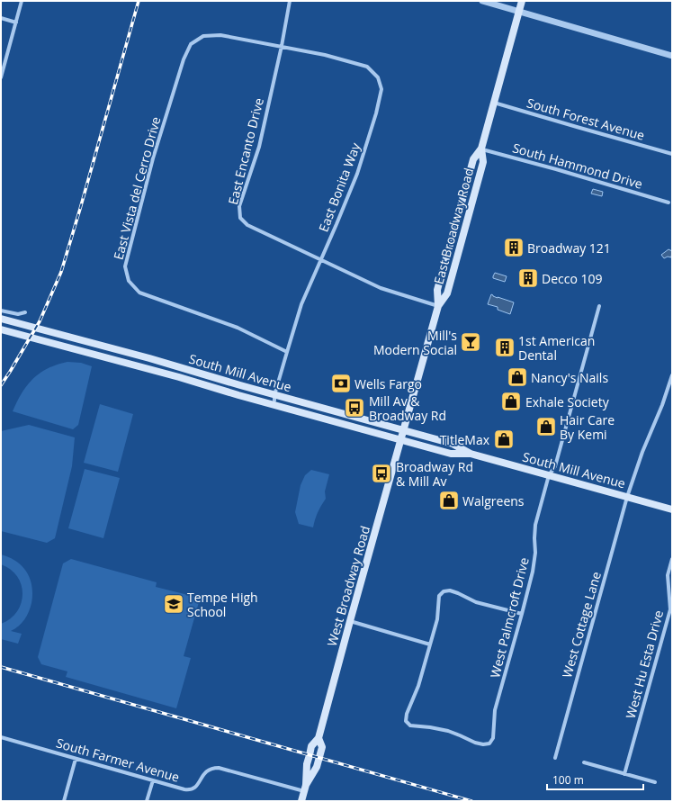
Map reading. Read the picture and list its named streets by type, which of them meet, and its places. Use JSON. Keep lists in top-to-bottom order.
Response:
{
  "streets": {
    "main road": ["East Broadway Road", "South Mill Avenue", "West Broadway Road"],
    "street": [
      "South Forest Avenue",
      "East Encanto Drive",
      "South Hammond Drive",
      "East Bonita Way",
      "East Vista del Cerro Drive",
      "West Palmcroft Drive",
      "West Cottage Lane",
      "West Hu Esta Drive",
      "South Farmer Avenue"
    ]
  },
  "crossings": [
    ["South Forest Avenue", "East Broadway Road"],
    ["East Encanto Drive", "East Bonita Way"],
    ["East Encanto Drive", "East Vista del Cerro Drive"],
    ["East Encanto Drive", "East Broadway Road"],
    ["South Hammond Drive", "East Broadway Road"],
    ["East Bonita Way", "East Vista del Cerro Drive"],
    ["East Bonita Way", "South Mill Avenue"],
    ["East Broadway Road", "South Mill Avenue"],
    ["East Broadway Road", "West Broadway Road"],
    ["South Mill Avenue", "West Broadway Road"],
    ["South Mill Avenue", "West Palmcroft Drive"],
    ["South Mill Avenue", "West Cottage Lane"],
    ["West Broadway Road", "South Farmer Avenue"]
  ],
  "places": {
    "building": ["Broadway 121", "Decco 109", "1st American Dental"],
    "bar": ["Mill's Modern Social"],
    "shop": [
      "Nancy's Nails",
      "Exhale Society",
      "Hair Care By Kemi",
      "TitleMax",
      "Walgreens"
    ],
    "bank": ["Wells Fargo"],
    "bus stop": ["Mill Av & Broadway Rd", "Broadway Rd & Mill Av"],
    "school or university": ["Tempe High School"]
  },
  "scale_bar": "100 m"
}
